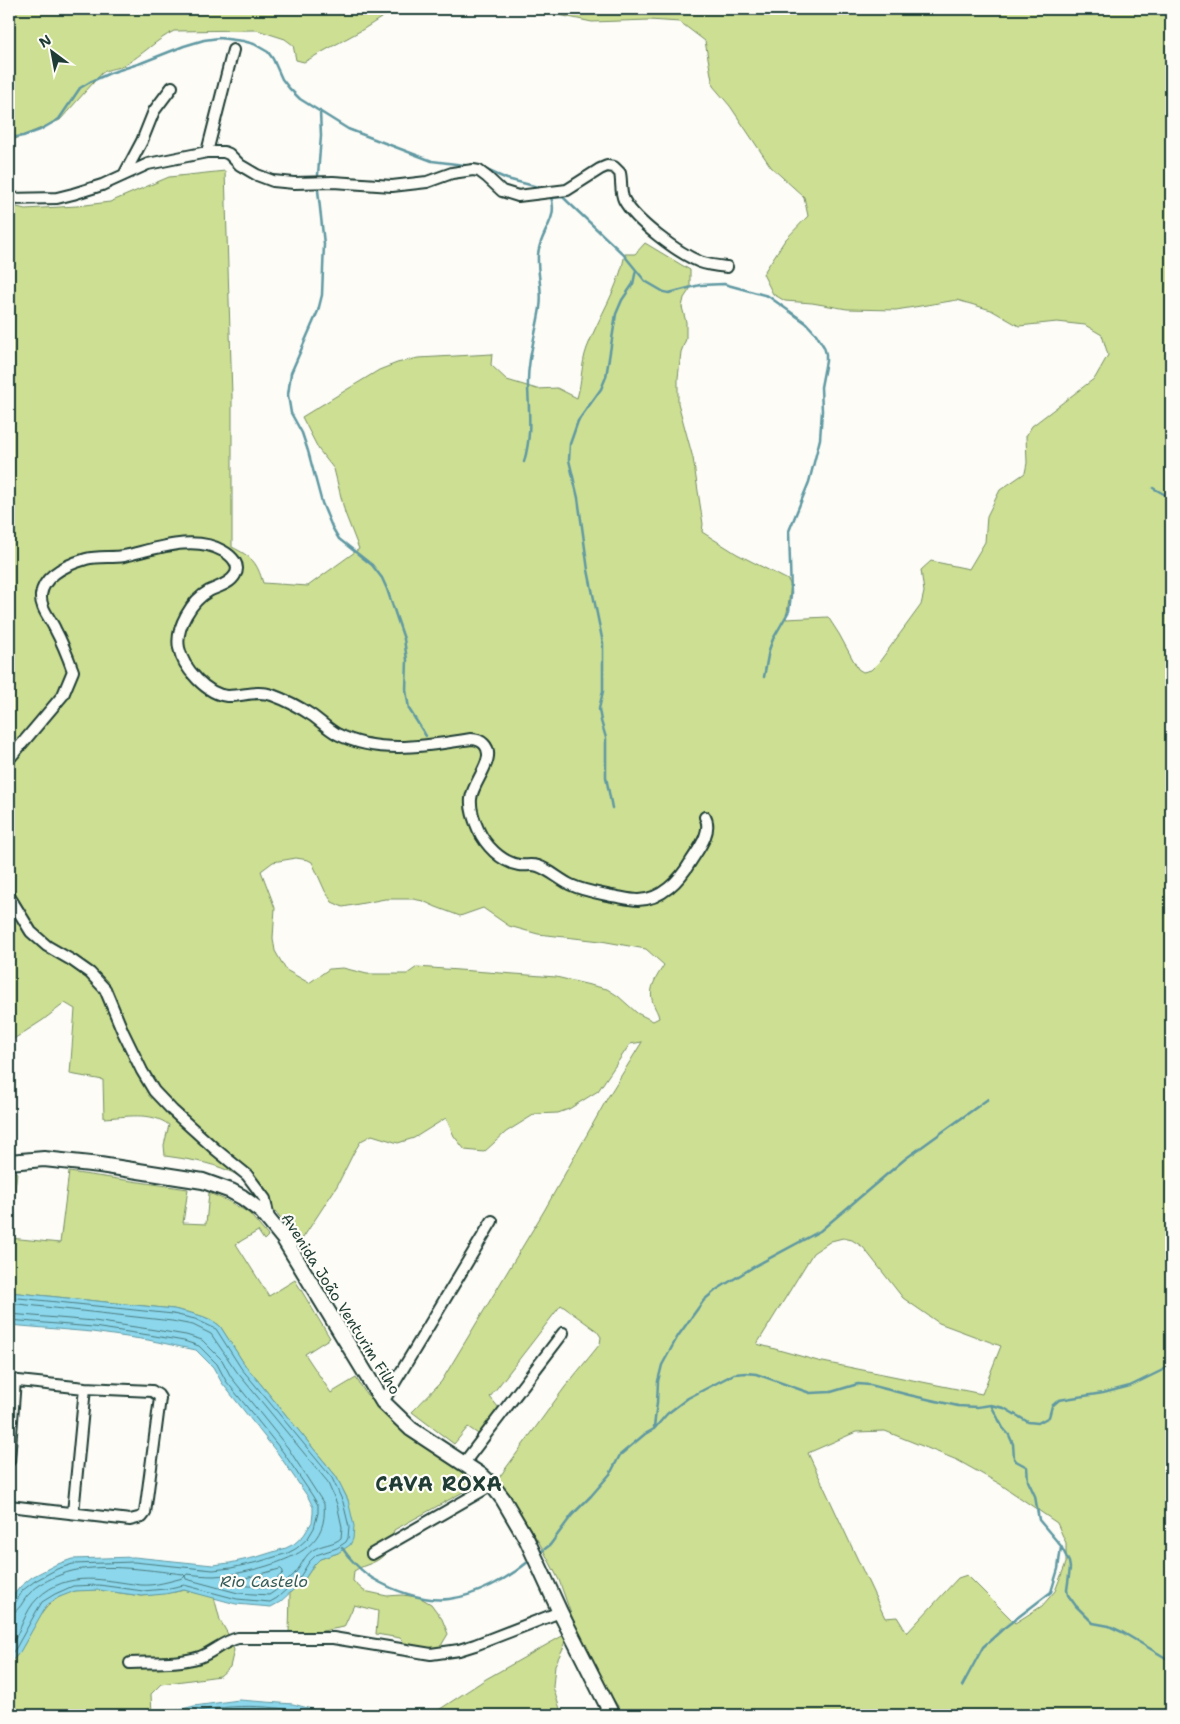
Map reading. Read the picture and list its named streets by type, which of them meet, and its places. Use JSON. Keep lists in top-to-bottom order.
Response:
{
  "streets": {
    "street": ["Avenida João Venturim Filho"]
  },
  "districts": ["CAVA ROXA"],
  "water": ["Rio Castelo"],
  "north": "top left"
}
